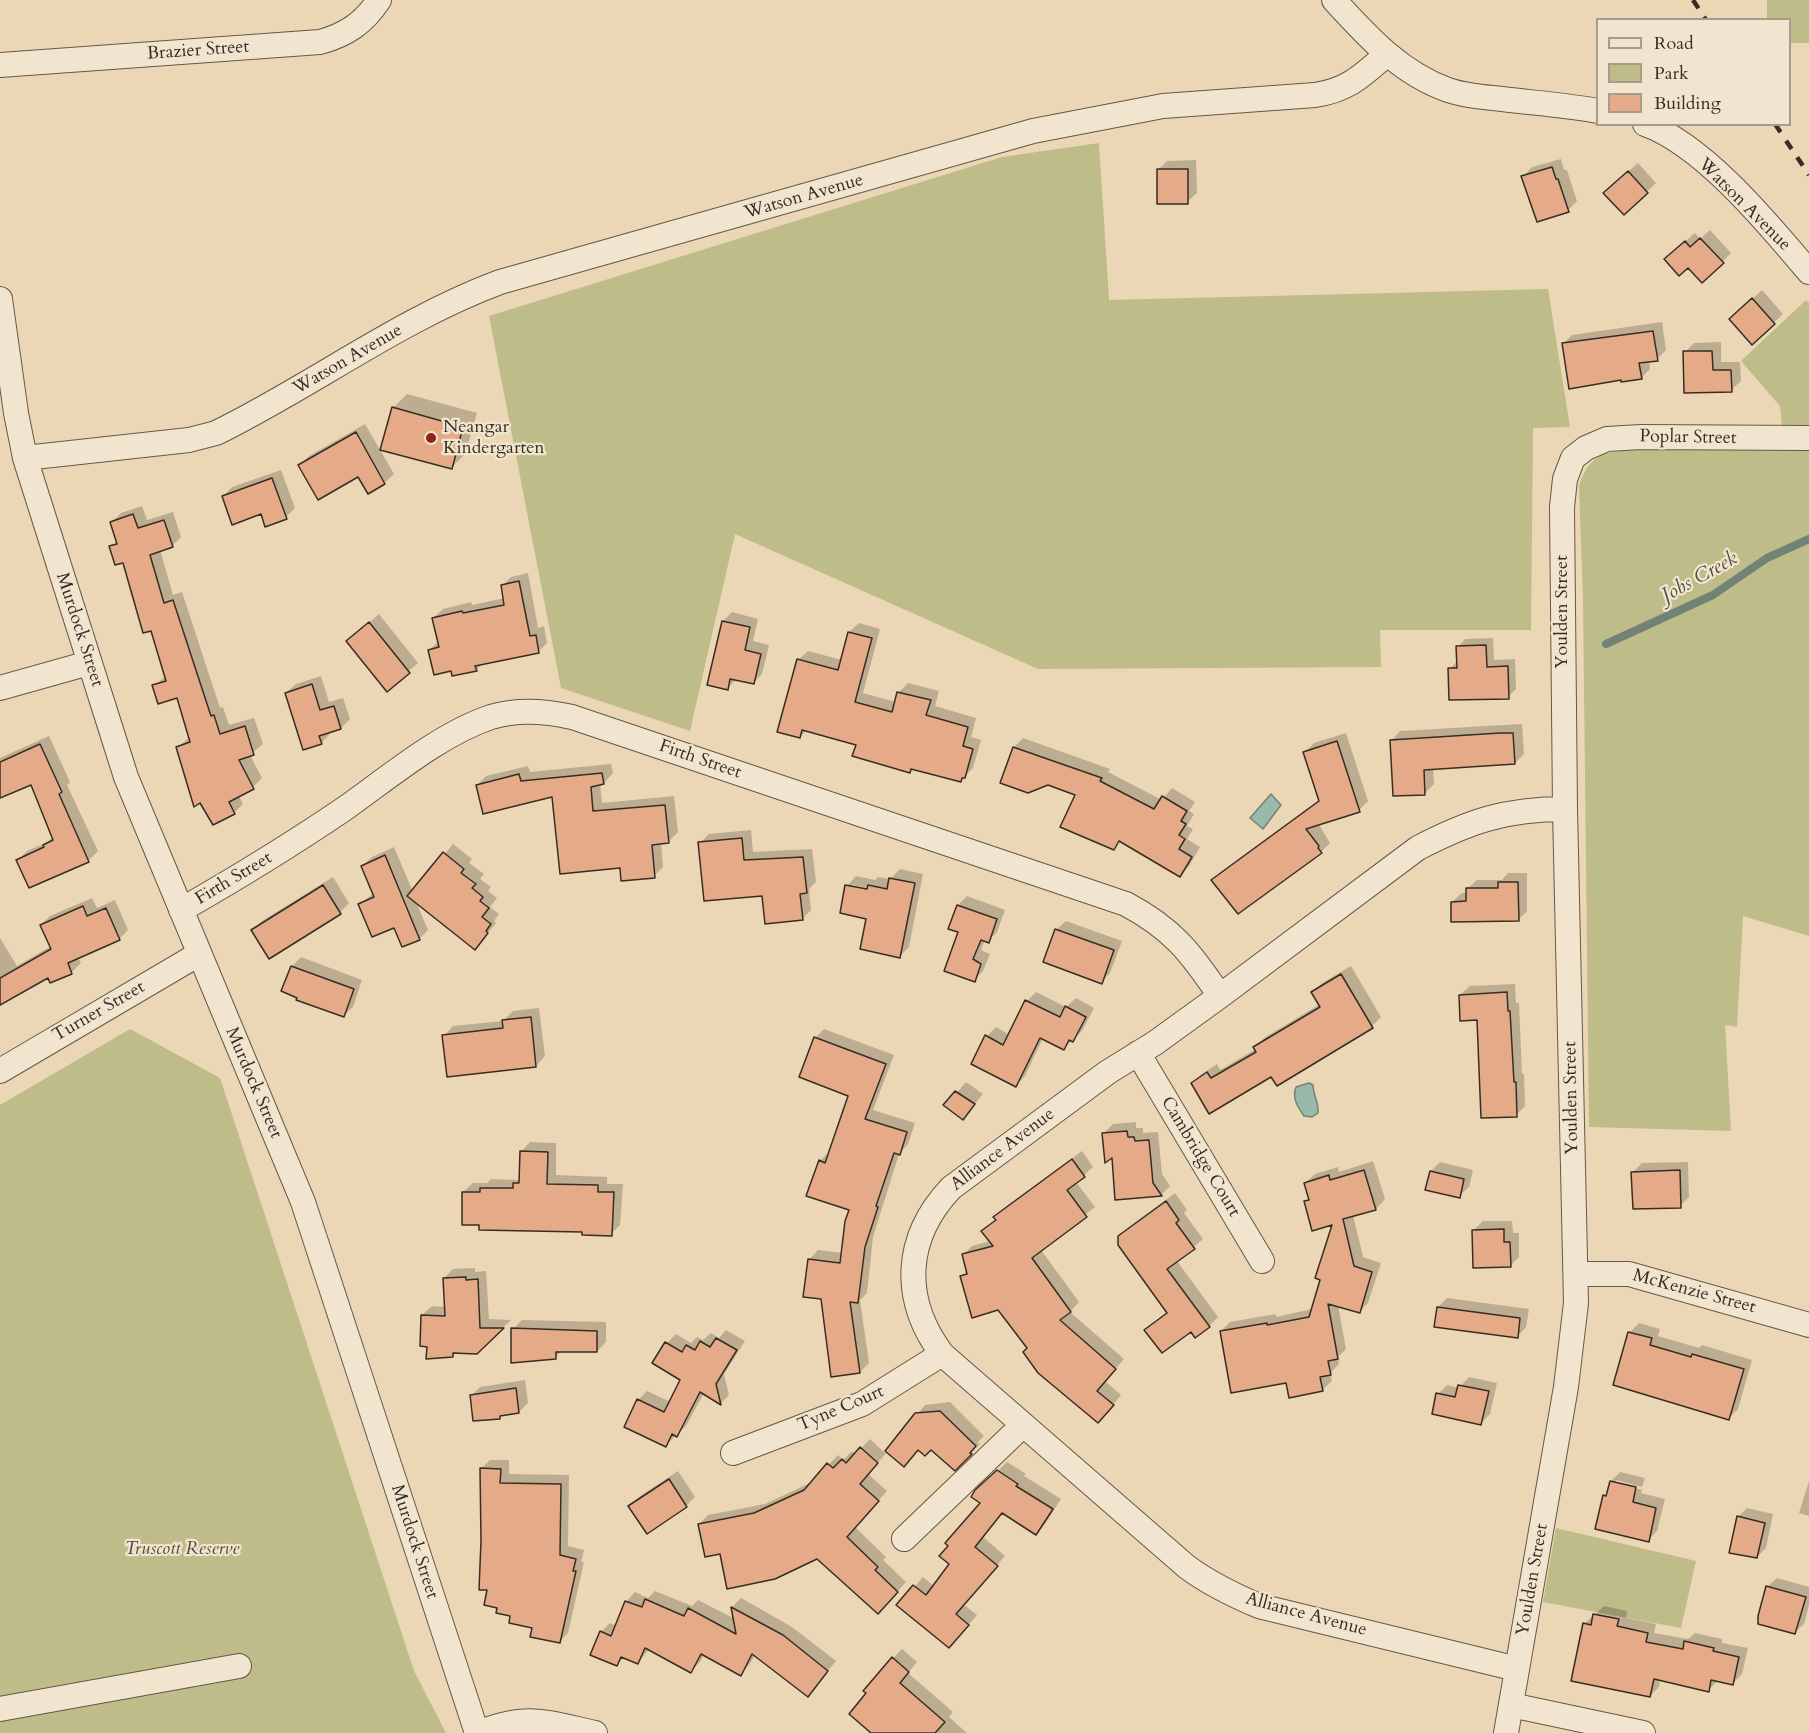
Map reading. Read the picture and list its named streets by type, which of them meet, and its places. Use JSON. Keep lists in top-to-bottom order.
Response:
{
  "streets": {
    "street": [
      "Brazier Street",
      "Watson Avenue",
      "Poplar Street",
      "Youlden Street",
      "Murdock Street",
      "Firth Street",
      "Turner Street",
      "Alliance Avenue",
      "Cambridge Court",
      "McKenzie Street",
      "Tyne Court"
    ]
  },
  "crossings": [
    ["Watson Avenue", "Murdock Street"],
    ["Poplar Street", "Youlden Street"],
    ["Youlden Street", "Alliance Avenue"],
    ["Youlden Street", "McKenzie Street"],
    ["Murdock Street", "Firth Street"],
    ["Murdock Street", "Turner Street"],
    ["Firth Street", "Alliance Avenue"],
    ["Alliance Avenue", "Cambridge Court"],
    ["Alliance Avenue", "Tyne Court"]
  ],
  "water": ["Jobs Creek"],
  "parks": ["Truscott Reserve"],
  "places": ["Neangar Kindergarten"],
  "legend": ["Road", "Park", "Building"]
}
